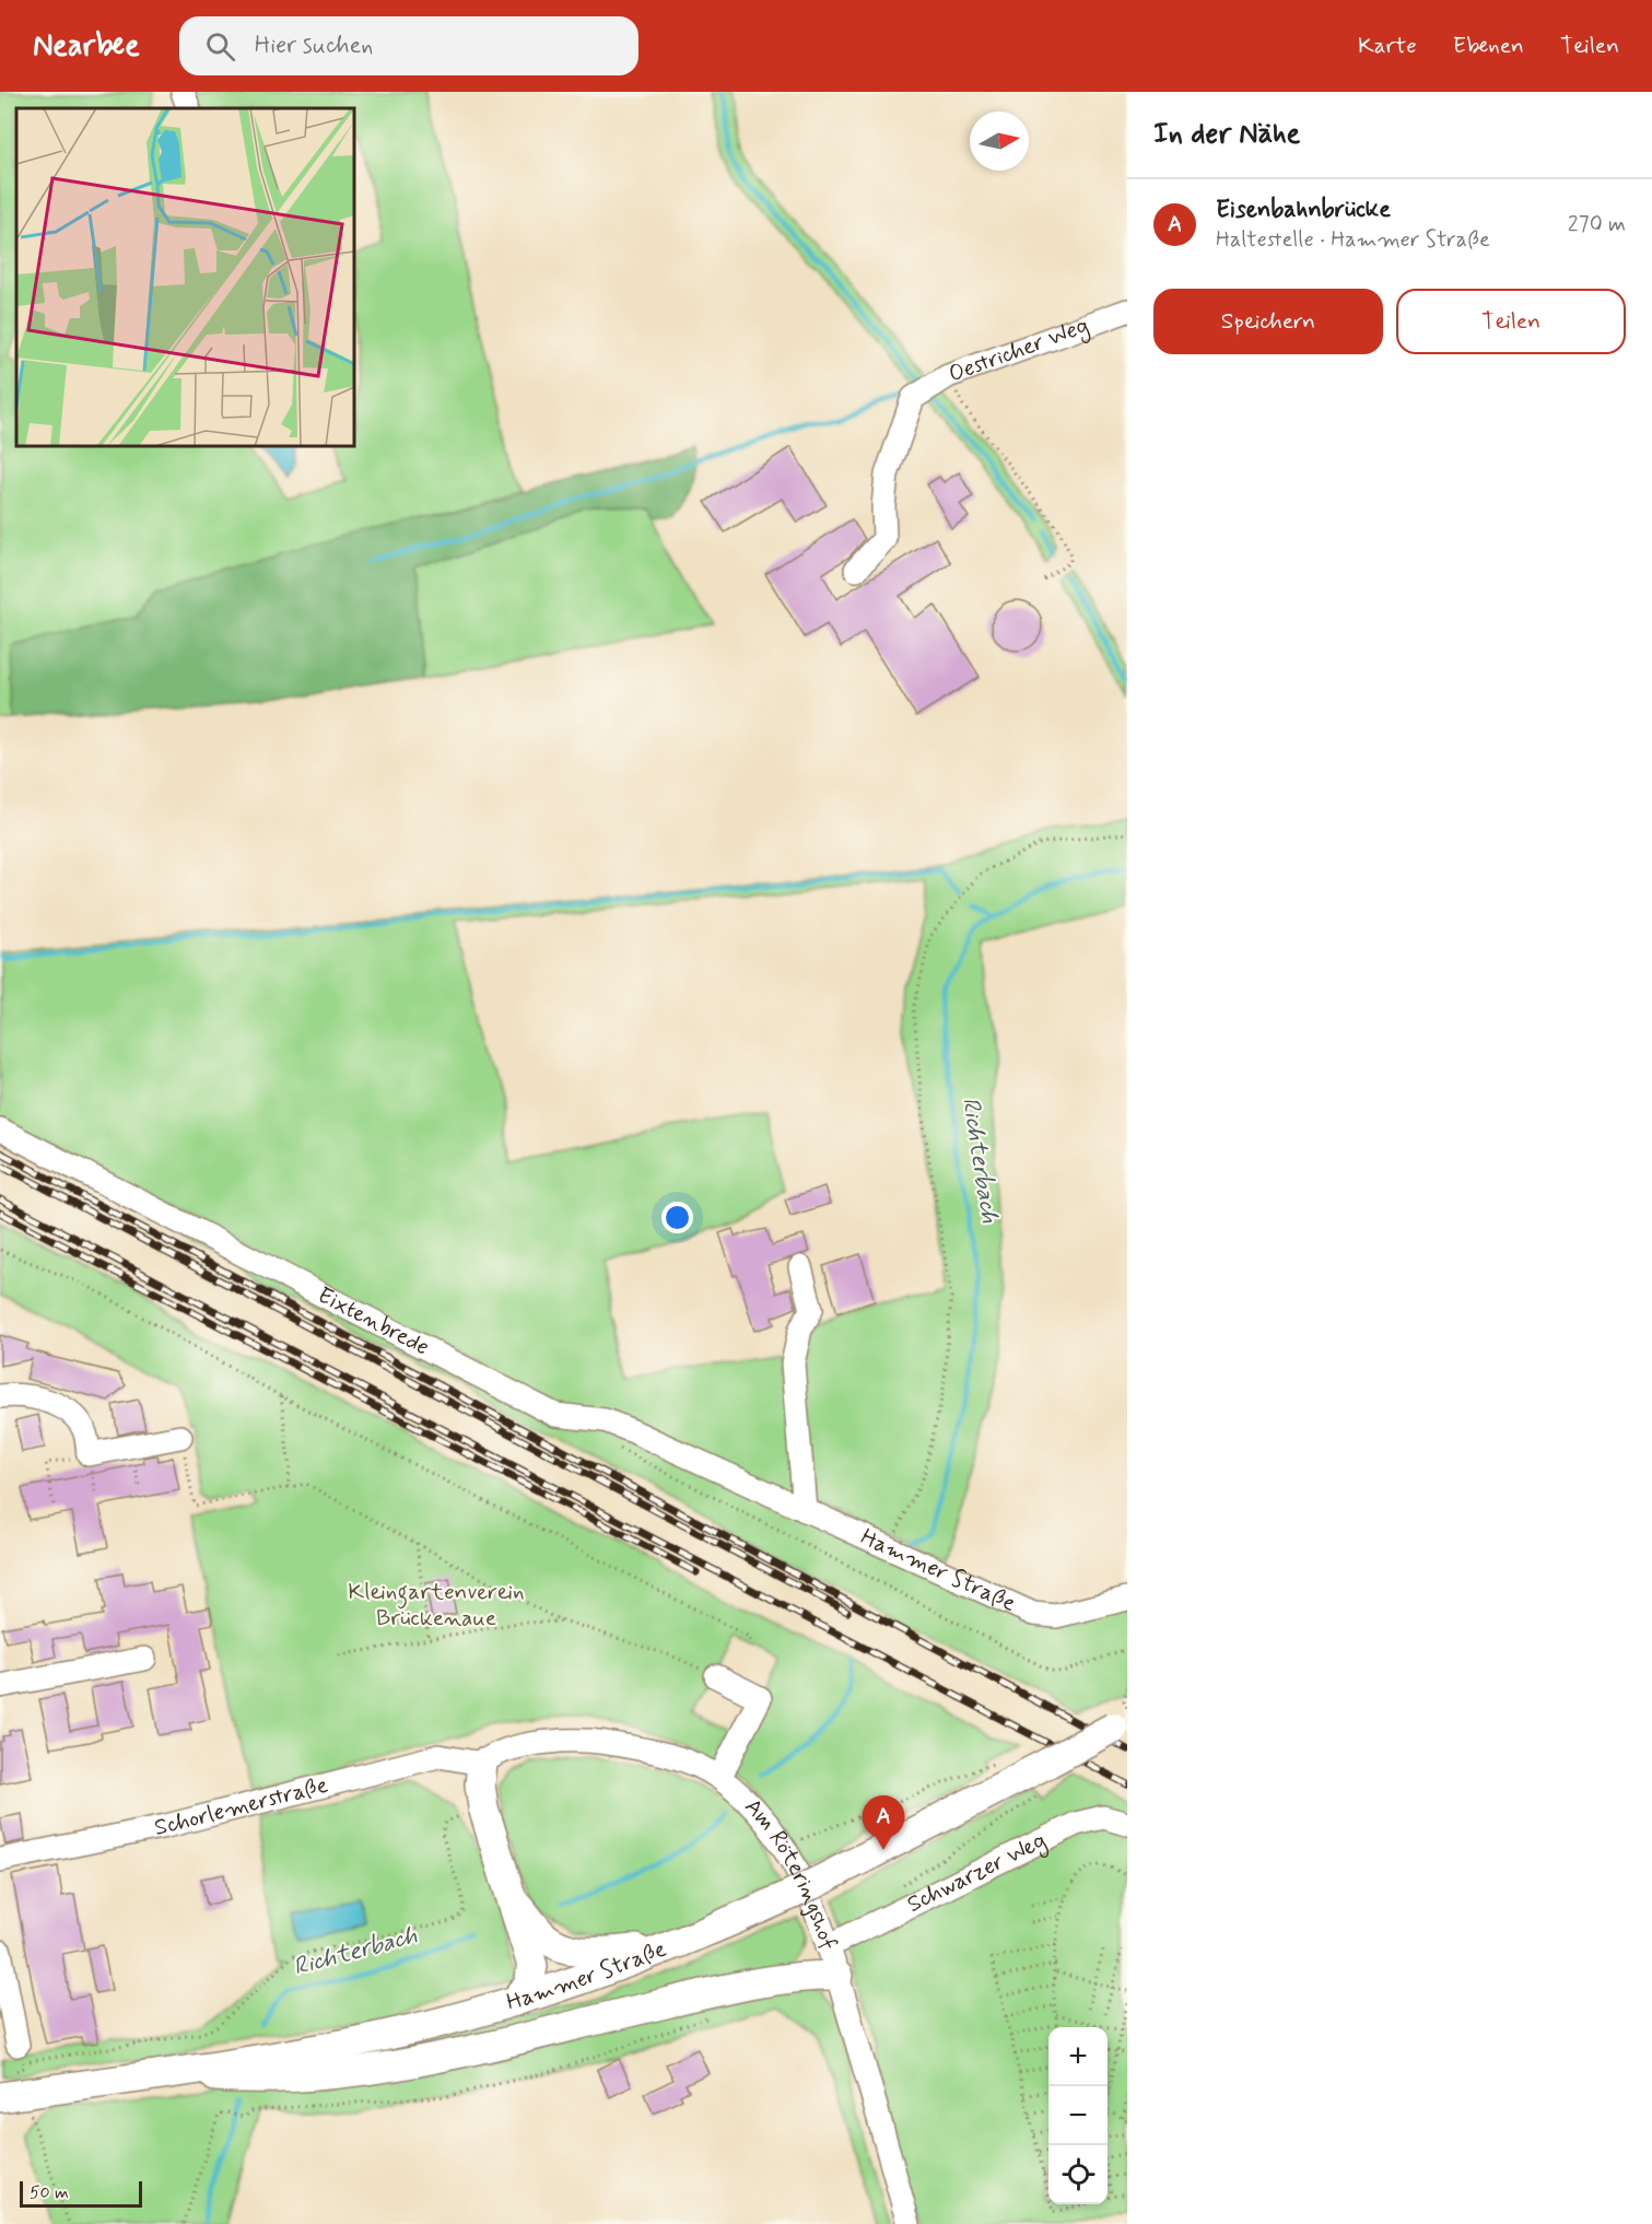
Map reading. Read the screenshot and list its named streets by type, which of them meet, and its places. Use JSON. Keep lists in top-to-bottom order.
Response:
{
  "streets": {
    "main road": ["Hammer Straße"],
    "street": [
      "Oestricher Weg",
      "Eixtenbrede",
      "Schorlemerstraße",
      "Schwarzer Weg",
      "Am Röteringshof"
    ]
  },
  "crossings": [
    ["Eixtenbrede", "Hammer Straße"],
    ["Schorlemerstraße", "Am Röteringshof"],
    ["Schwarzer Weg", "Am Röteringshof"]
  ],
  "water": ["Richterbach"],
  "parks": ["Kleingartenverein Brückenaue"],
  "scale_bar": "50 m",
  "north": "right",
  "page": {
    "header": "Nearbee",
    "search": "Hier suchen",
    "nav": ["Karte", "Ebenen", "Teilen"],
    "heading": "In der Nähe",
    "list": [
      {
        "mark": "A",
        "name": "Eisenbahnbrücke",
        "note": "Haltestelle · Hammer Straße",
        "value": "270 m"
      }
    ],
    "buttons": ["Speichern", "Teilen"],
    "pins": "A",
    "map_buttons": ["+", "−"],
    "scale": "50 m"
  }
}
